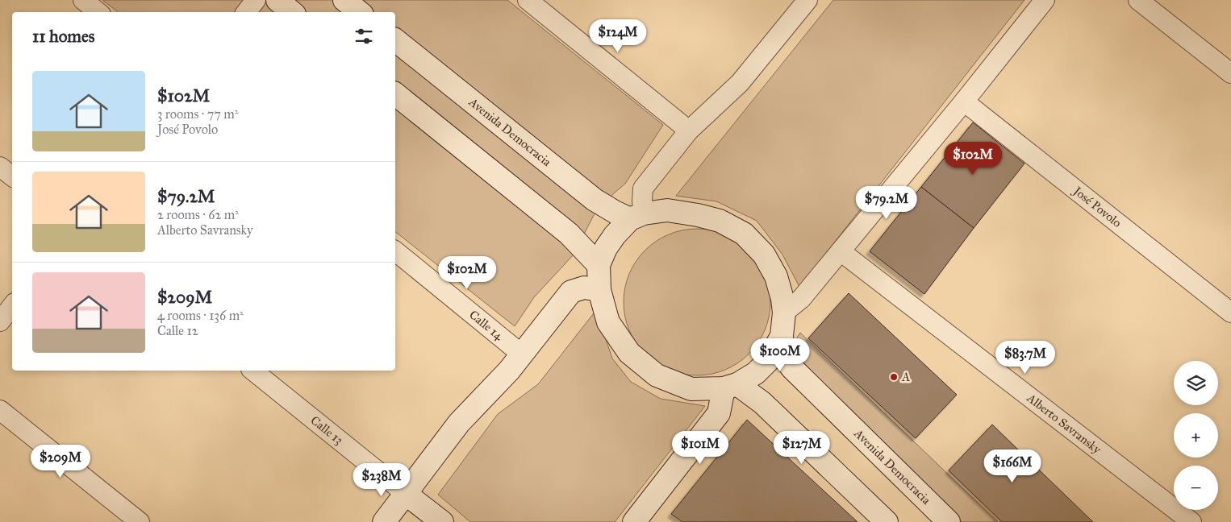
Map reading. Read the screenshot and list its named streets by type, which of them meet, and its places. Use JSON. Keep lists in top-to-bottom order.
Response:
{
  "streets": {
    "main road": ["Avenida Democracia", "Calle 13"],
    "street": ["José Povolo", "Calle 14", "Alberto Savransky"]
  },
  "places": ["A"],
  "page": {
    "heading": "11 homes",
    "price": [
      "$124M",
      "$102M",
      "$79.2M",
      "$102M",
      "$100M",
      "$83.7M",
      "$101M",
      "$127M",
      "$209M",
      "$166M",
      "$238M"
    ],
    "list": [
      {
        "name": "$102M",
        "note": "3 rooms · 77 m² · José Povolo"
      },
      {
        "name": "$79.2M",
        "note": "2 rooms · 62 m² · Alberto Savransky"
      },
      {
        "name": "$209M",
        "note": "4 rooms · 136 m² · Calle 12"
      }
    ],
    "map_buttons": ["+", "−"]
  }
}
